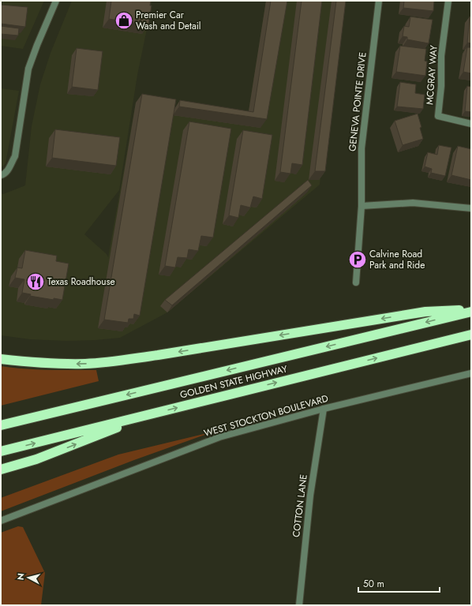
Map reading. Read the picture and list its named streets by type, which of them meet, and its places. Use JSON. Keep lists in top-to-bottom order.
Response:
{
  "streets": {
    "highway": ["GOLDEN STATE HIGHWAY"],
    "street": [
      "MCGRAY WAY",
      "GENEVA POINTE DRIVE",
      "WEST STOCKTON BOULEVARD",
      "COTTON LANE"
    ]
  },
  "crossings": [
    ["WEST STOCKTON BOULEVARD", "COTTON LANE"]
  ],
  "places": {
    "shop": ["Premier Car Wash and Detail"],
    "parking": ["Calvine Road Park and Ride"],
    "restaurant": ["Texas Roadhouse"]
  },
  "scale_bar": "50 m",
  "north": "left"
}
